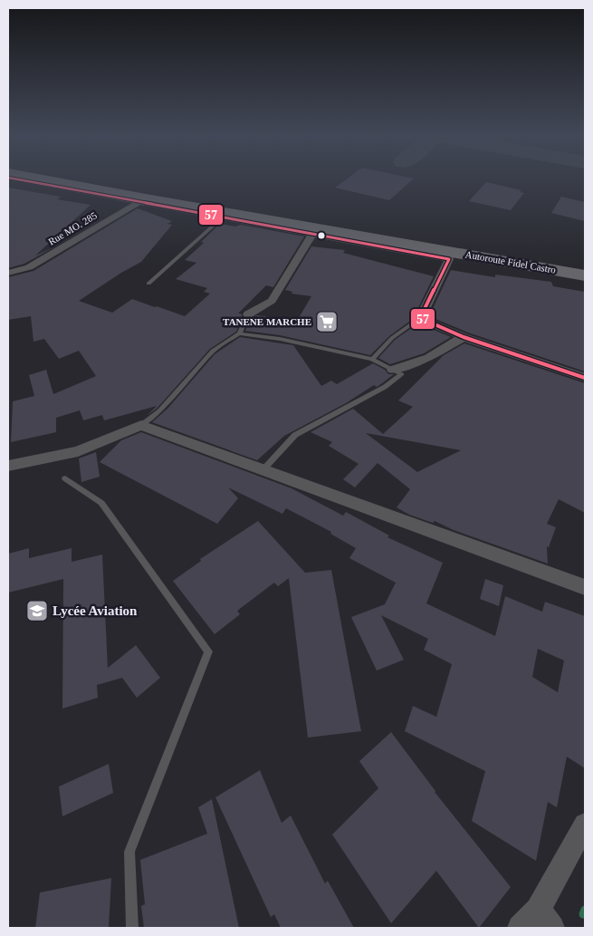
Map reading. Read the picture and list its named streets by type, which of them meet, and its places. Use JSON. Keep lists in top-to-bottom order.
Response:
{
  "streets": {
    "highway": ["Autoroute Fidel Castro"],
    "street": ["Rue MO. 285"]
  },
  "crossings": [
    ["Rue MO. 285", "Autoroute Fidel Castro"]
  ],
  "places": {
    "supermarket": ["TANENE MARCHE"],
    "school or university": ["Lycée Aviation"]
  },
  "lines": ["transit line 57"]
}
